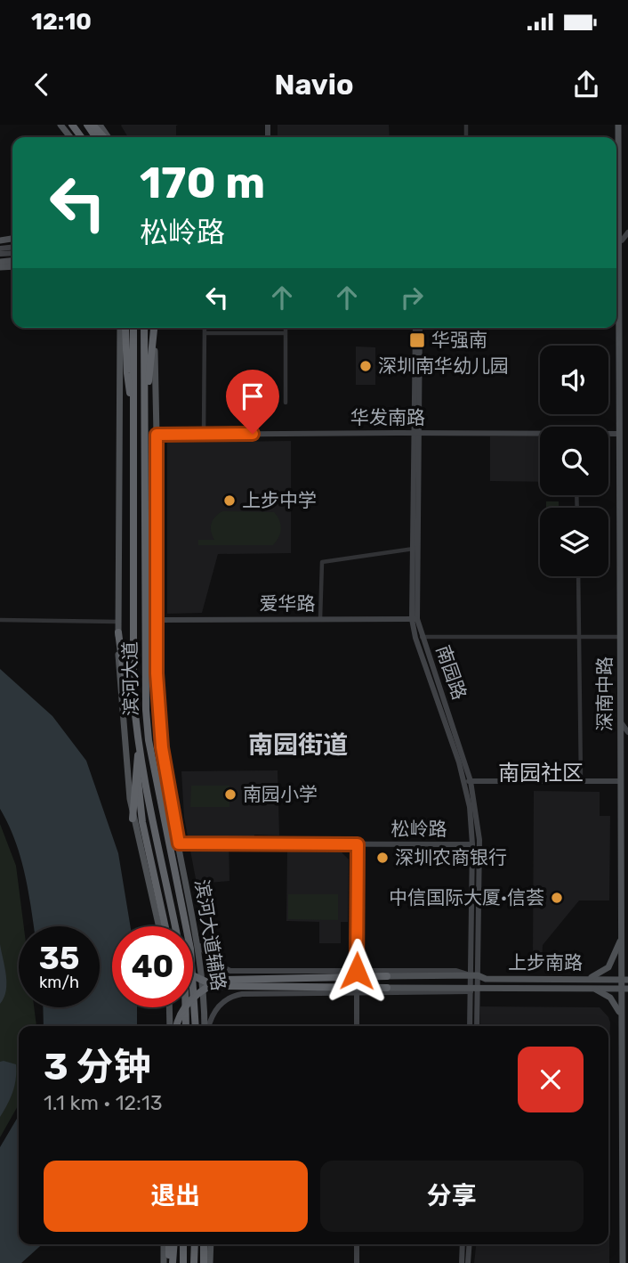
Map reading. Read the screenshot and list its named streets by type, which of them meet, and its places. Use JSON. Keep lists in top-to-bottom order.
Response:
{
  "streets": {
    "highway": ["滨河大道"],
    "main road": [
      "华发南路",
      "爱华路",
      "南园路",
      "深南中路",
      "松岭路",
      "滨河大道辅路",
      "上步南路"
    ]
  },
  "crossings": [
    ["华发南路", "南园路"],
    ["华发南路", "深南中路"],
    ["华发南路", "滨河大道辅路"],
    ["爱华路", "南园路"],
    ["爱华路", "滨河大道辅路"],
    ["南园路", "松岭路"],
    ["南园路", "上步南路"],
    ["深南中路", "上步南路"],
    ["松岭路", "滨河大道辅路"],
    ["滨河大道辅路", "上步南路"]
  ],
  "districts": ["南园街道", "南园社区"],
  "places": {
    "transit": ["华强南"],
    "other": [
      "深圳南华幼儿园",
      "上步中学",
      "南园小学",
      "深圳农商银行",
      "中信国际大厦·信荟"
    ]
  },
  "page": {
    "status": "12:10",
    "header": "Navio",
    "turn": ["170 m", "松岭路"],
    "speed": "35 km/h",
    "limit": "40",
    "heading": ["3 分钟", "1.1 km · 12:13"],
    "buttons": ["退出", "分享"]
  }
}
